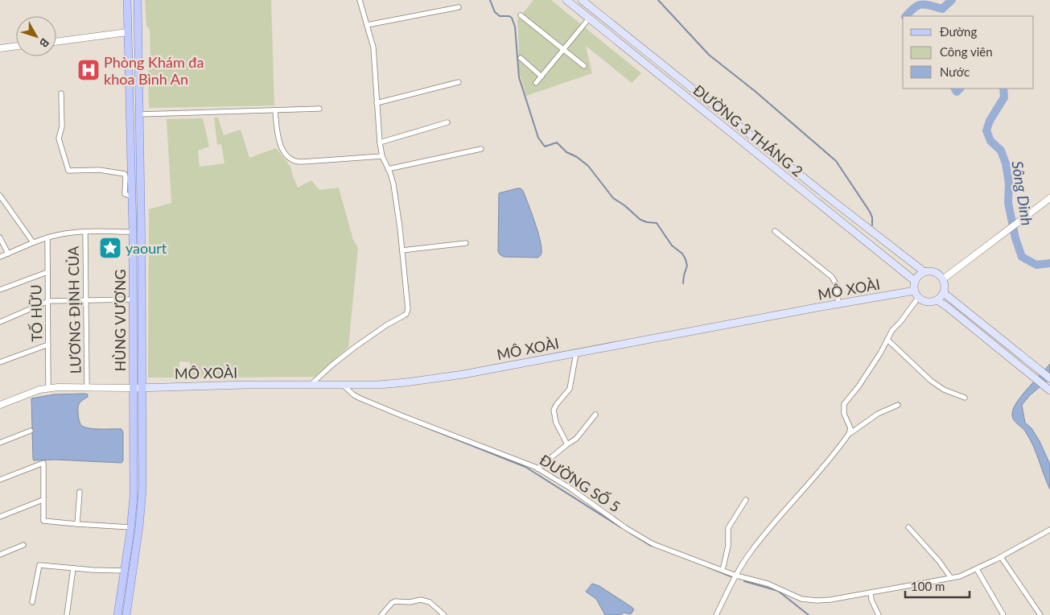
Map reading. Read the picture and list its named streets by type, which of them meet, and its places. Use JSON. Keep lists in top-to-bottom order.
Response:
{
  "streets": {
    "main road": ["ĐƯỜNG 3 THÁNG 2", "MÔ XOÀI", "HÙNG VƯƠNG"],
    "street": ["LƯƠNG ĐỊNH CỦA", "TỐ HỮU", "ĐƯỜNG SỐ 5"]
  },
  "crossings": [
    ["ĐƯỜNG 3 THÁNG 2", "MÔ XOÀI"],
    ["MÔ XOÀI", "HÙNG VƯƠNG"],
    ["MÔ XOÀI", "ĐƯỜNG SỐ 5"]
  ],
  "water": ["Sông Dinh"],
  "places": {
    "hospital": ["Phòng Khám đa khoa Bình An"],
    "place": ["yaourt"]
  },
  "legend": ["Đường", "Công viên", "Nước"],
  "scale_bar": "100 m",
  "north": "bottom right"
}
